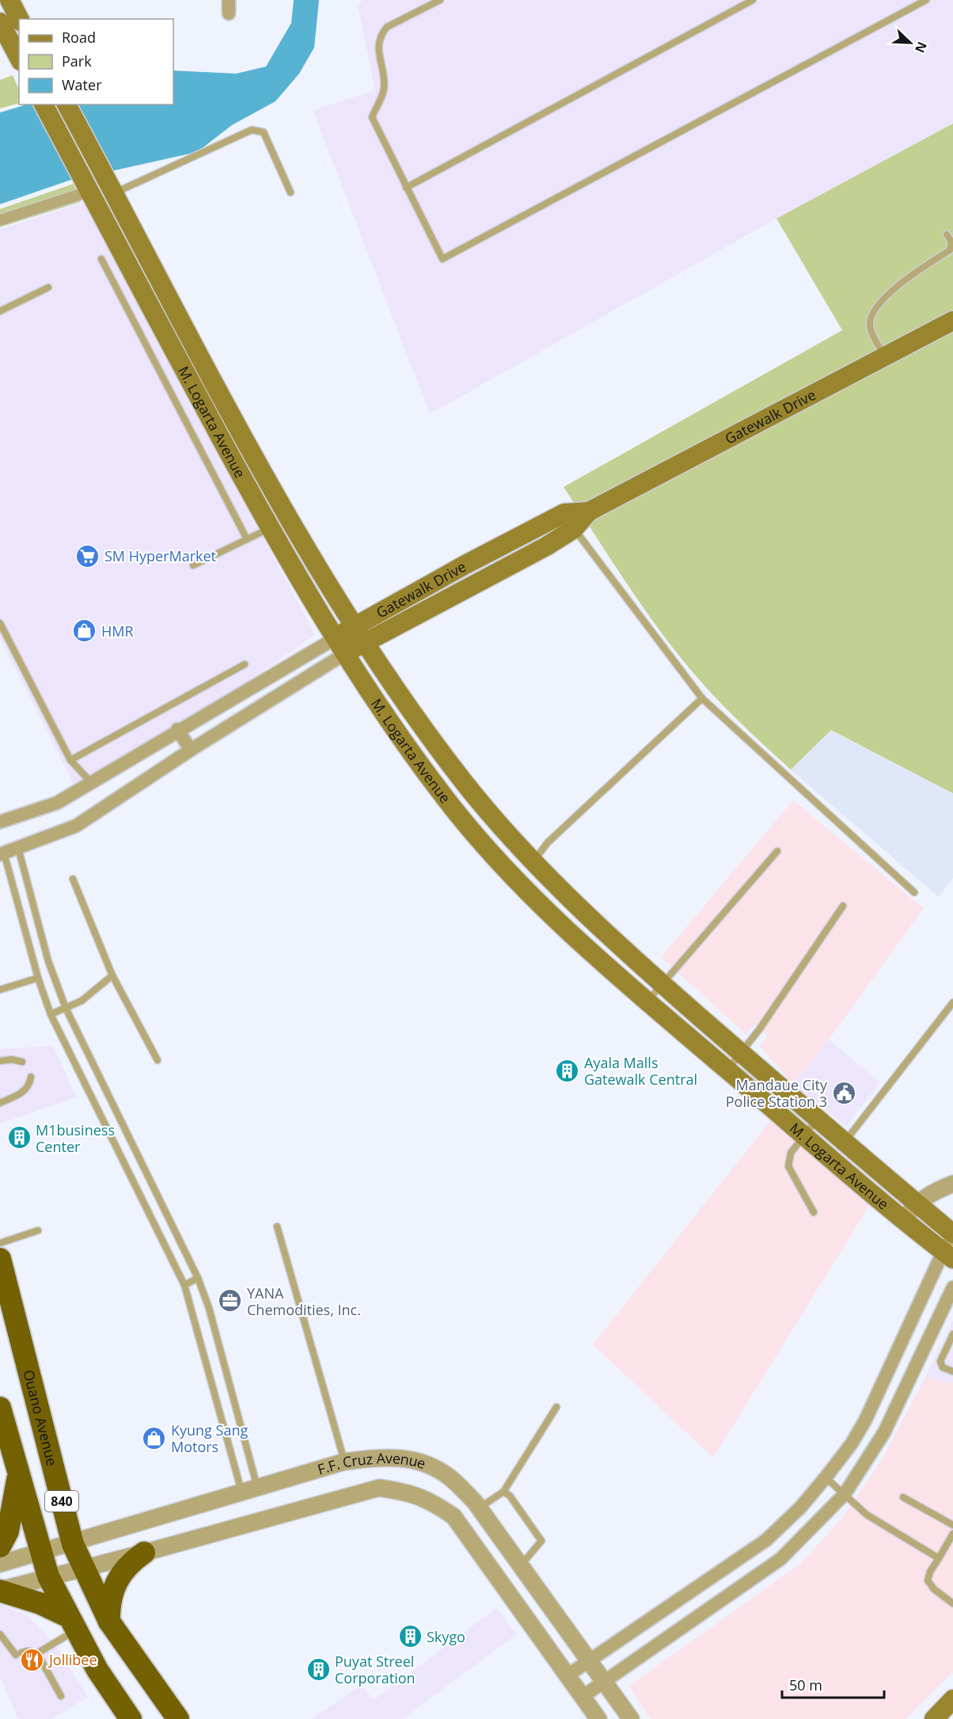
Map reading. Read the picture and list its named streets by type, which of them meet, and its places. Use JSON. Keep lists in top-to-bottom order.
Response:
{
  "streets": {
    "highway": ["Ouano Avenue", "840"],
    "main road": ["Gatewalk Drive", "M. Logarta Avenue"],
    "street": ["F.F. Cruz Avenue"]
  },
  "crossings": [
    ["Gatewalk Drive", "M. Logarta Avenue"],
    ["Ouano Avenue", "F.F. Cruz Avenue"],
    ["F.F. Cruz Avenue", "840"]
  ],
  "places": {
    "supermarket": ["SM HyperMarket"],
    "shop": ["HMR", "Kyung Sang Motors"],
    "building": [
      "Ayala Malls Gatewalk Central",
      "M1business Center",
      "Skygo",
      "Puyat Streel Corporation"
    ],
    "public building": ["Mandaue City Police Station 3"],
    "office": ["YANA Chemodities, Inc."],
    "restaurant": ["Jollibee"]
  },
  "legend": ["Road", "Park", "Water"],
  "scale_bar": "50 m",
  "north": "bottom right"
}
